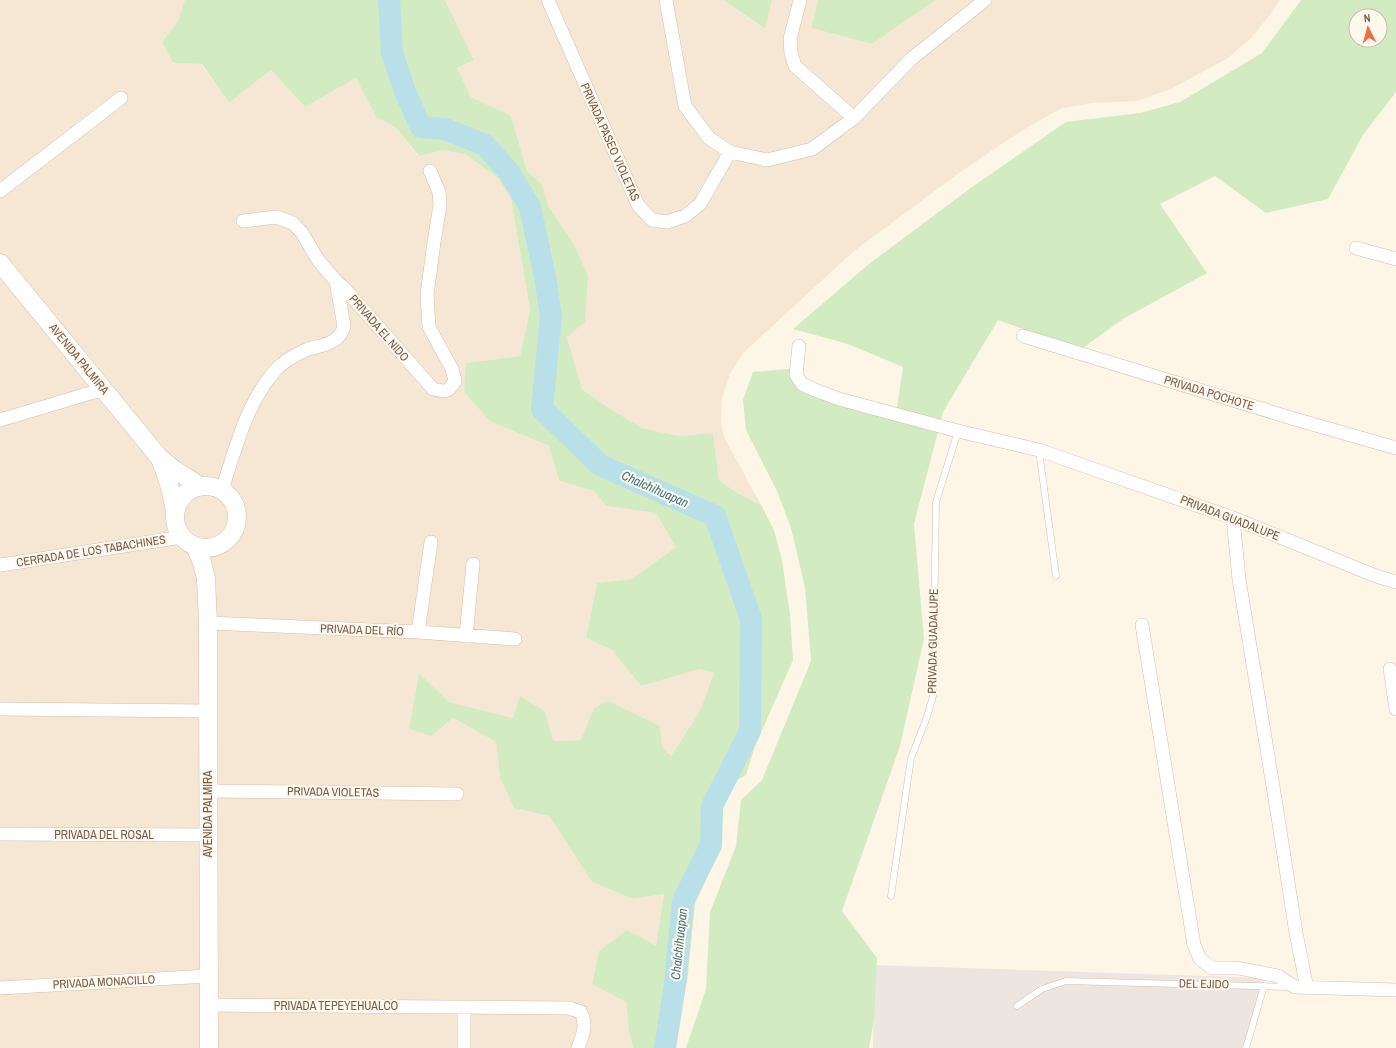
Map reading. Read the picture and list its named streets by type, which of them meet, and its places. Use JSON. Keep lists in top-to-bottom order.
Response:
{
  "streets": {
    "main road": ["AVENIDA PALMIRA"],
    "street": [
      "PRIVADA PASEO VIOLETAS",
      "PRIVADA EL NIDO",
      "PRIVADA POCHOTE",
      "PRIVADA GUADALUPE",
      "CERRADA DE LOS TABACHINES",
      "PRIVADA DEL RÍO",
      "PRIVADA VIOLETAS",
      "PRIVADA DEL ROSAL",
      "PRIVADA MONACILLO",
      "DEL EJIDO",
      "PRIVADA TEPEYEHUALCO"
    ]
  },
  "crossings": [
    ["PRIVADA EL NIDO", "AVENIDA PALMIRA"],
    ["PRIVADA EL NIDO", "CERRADA DE LOS TABACHINES"],
    ["AVENIDA PALMIRA", "CERRADA DE LOS TABACHINES"],
    ["AVENIDA PALMIRA", "PRIVADA DEL RÍO"],
    ["AVENIDA PALMIRA", "PRIVADA VIOLETAS"],
    ["AVENIDA PALMIRA", "PRIVADA DEL ROSAL"],
    ["AVENIDA PALMIRA", "PRIVADA MONACILLO"],
    ["AVENIDA PALMIRA", "PRIVADA TEPEYEHUALCO"]
  ],
  "water": ["Chalchihuapan"],
  "north": "top"
}
